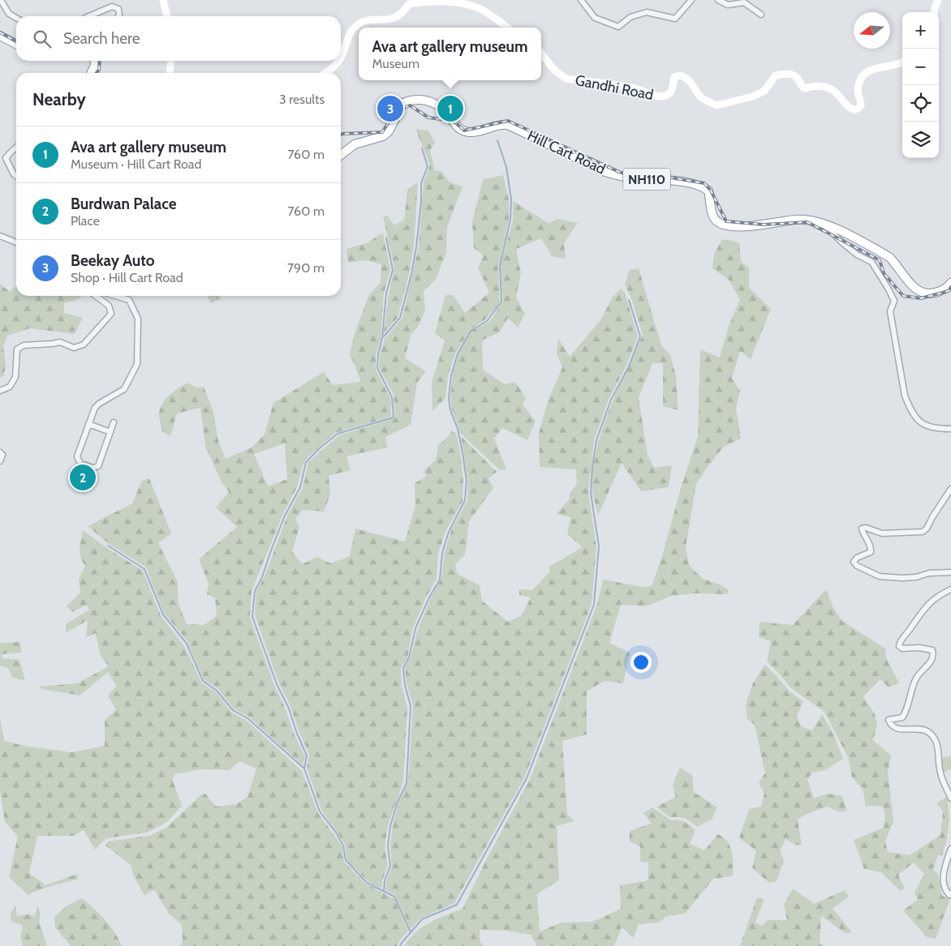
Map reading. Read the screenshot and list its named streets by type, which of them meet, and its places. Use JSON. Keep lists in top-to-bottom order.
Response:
{
  "streets": {
    "highway": ["Hill Cart Road", "NH110"],
    "main road": ["Gandhi Road"]
  },
  "north": "left",
  "page": {
    "map_buttons": ["+", "−"],
    "search": "Search here",
    "popup": ["Ava art gallery museum", "Museum"],
    "heading": ["Nearby", "3 results"],
    "pins": ["1", "3", "2"],
    "list": [
      {
        "mark": "1",
        "name": "Ava art gallery museum",
        "note": "Museum · Hill Cart Road",
        "value": "760 m"
      },
      {
        "mark": "2",
        "name": "Burdwan Palace",
        "note": "Place",
        "value": "760 m"
      },
      {
        "mark": "3",
        "name": "Beekay Auto",
        "note": "Shop · Hill Cart Road",
        "value": "790 m"
      }
    ]
  }
}
